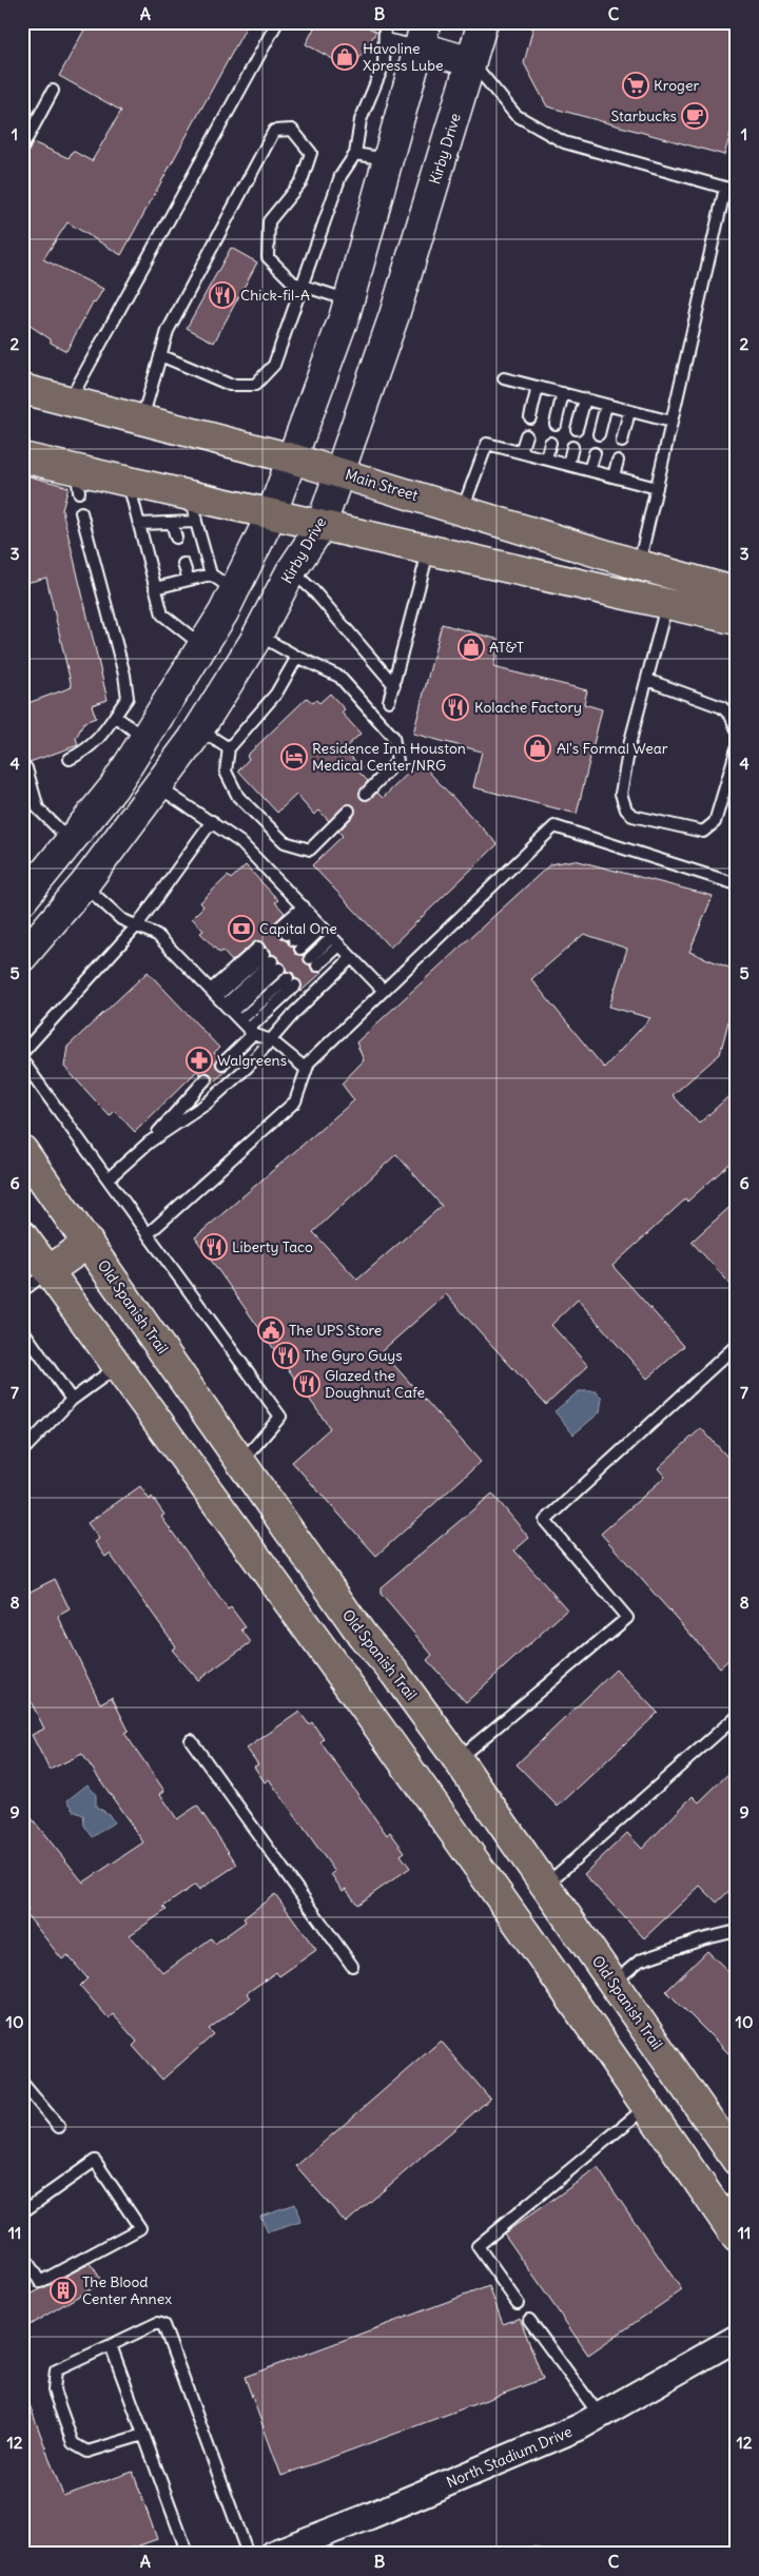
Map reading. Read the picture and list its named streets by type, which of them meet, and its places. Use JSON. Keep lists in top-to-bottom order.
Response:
{
  "streets": {
    "main road": ["Kirby Drive", "Main Street", "Old Spanish Trail"],
    "street": ["North Stadium Drive"]
  },
  "crossings": [
    ["Kirby Drive", "Main Street"]
  ],
  "places": {
    "shop": ["Havoline Xpress Lube", "AT&T", "Al's Formal Wear"],
    "supermarket": ["Kroger"],
    "cafe": ["Starbucks"],
    "restaurant": [
      "Chick-fil-A",
      "Kolache Factory",
      "Liberty Taco",
      "The Gyro Guys",
      "Glazed the Doughnut Cafe"
    ],
    "hotel": ["Residence Inn Houston Medical Center/NRG"],
    "bank": ["Capital One"],
    "pharmacy": ["Walgreens"],
    "public building": ["The UPS Store"],
    "building": ["The Blood Center Annex"]
  },
  "grid": {
    "columns": ["A", "B", "C"],
    "rows": [
      "1",
      "2",
      "3",
      "4",
      "5",
      "6",
      "7",
      "8",
      "9",
      "10",
      "11",
      "12"
    ]
  }
}
